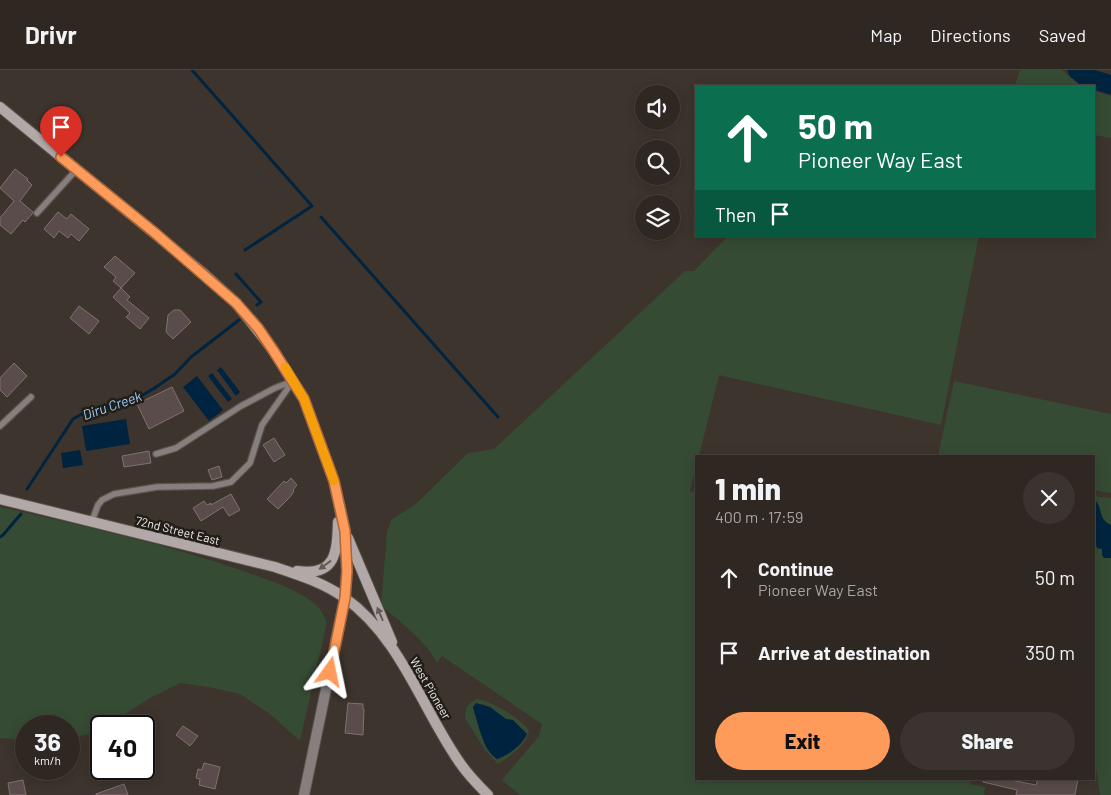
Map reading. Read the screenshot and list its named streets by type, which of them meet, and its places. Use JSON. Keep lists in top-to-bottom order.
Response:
{
  "streets": {
    "main road": ["72nd Street East", "West Pioneer"]
  },
  "crossings": [
    ["72nd Street East", "West Pioneer"]
  ],
  "water": ["Diru Creek"],
  "page": {
    "header": "Drivr",
    "nav": ["Map", "Directions", "Saved"],
    "turn": ["50 m", "Pioneer Way East"],
    "then": "Then",
    "heading": ["1 min", "400 m · 17:59"],
    "list": [
      {
        "name": "Continue",
        "note": "Pioneer Way East",
        "value": "50 m"
      },
      {
        "name": "Arrive at destination",
        "value": "350 m"
      }
    ],
    "buttons": ["Exit", "Share"],
    "speed": "36 km/h",
    "limit": "40"
  }
}
